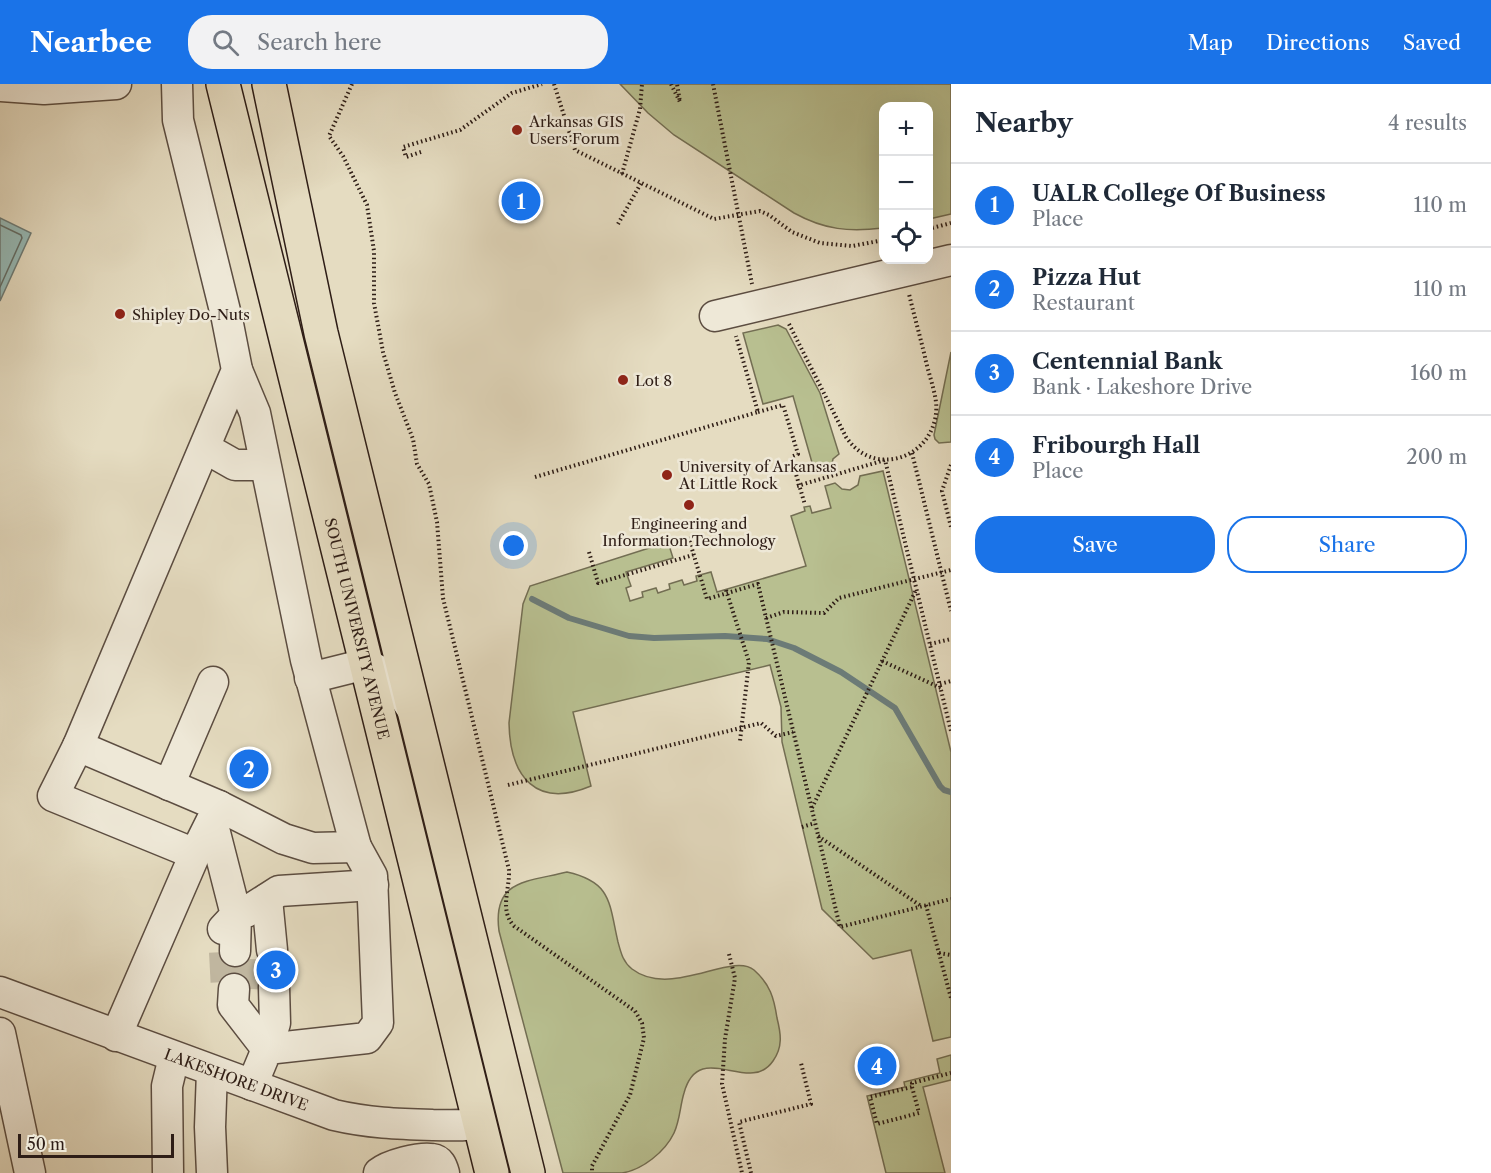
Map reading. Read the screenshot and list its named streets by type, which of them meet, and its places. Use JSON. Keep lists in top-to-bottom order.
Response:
{
  "streets": {
    "main road": ["SOUTH UNIVERSITY AVENUE"],
    "street": ["LAKESHORE DRIVE"]
  },
  "crossings": [
    ["SOUTH UNIVERSITY AVENUE", "LAKESHORE DRIVE"]
  ],
  "places": [
    "Arkansas GIS Users Forum",
    "Shipley Do-Nuts",
    "Lot 8",
    "University of Arkansas At Little Rock",
    "Engineering and Information Technology"
  ],
  "scale_bar": "50 m",
  "page": {
    "header": "Nearbee",
    "search": "Search here",
    "nav": ["Map", "Directions", "Saved"],
    "heading": ["Nearby", "4 results"],
    "map_buttons": ["+", "−"],
    "list": [
      {
        "mark": "1",
        "name": "UALR College Of Business",
        "note": "Place",
        "value": "110 m"
      },
      {
        "mark": "2",
        "name": "Pizza Hut",
        "note": "Restaurant",
        "value": "110 m"
      },
      {
        "mark": "3",
        "name": "Centennial Bank",
        "note": "Bank · Lakeshore Drive",
        "value": "160 m"
      },
      {
        "mark": "4",
        "name": "Fribourgh Hall",
        "note": "Place",
        "value": "200 m"
      }
    ],
    "pins": [
      "1",
      "2",
      "3",
      "4"
    ],
    "buttons": ["Save", "Share"],
    "scale": "50 m"
  }
}
